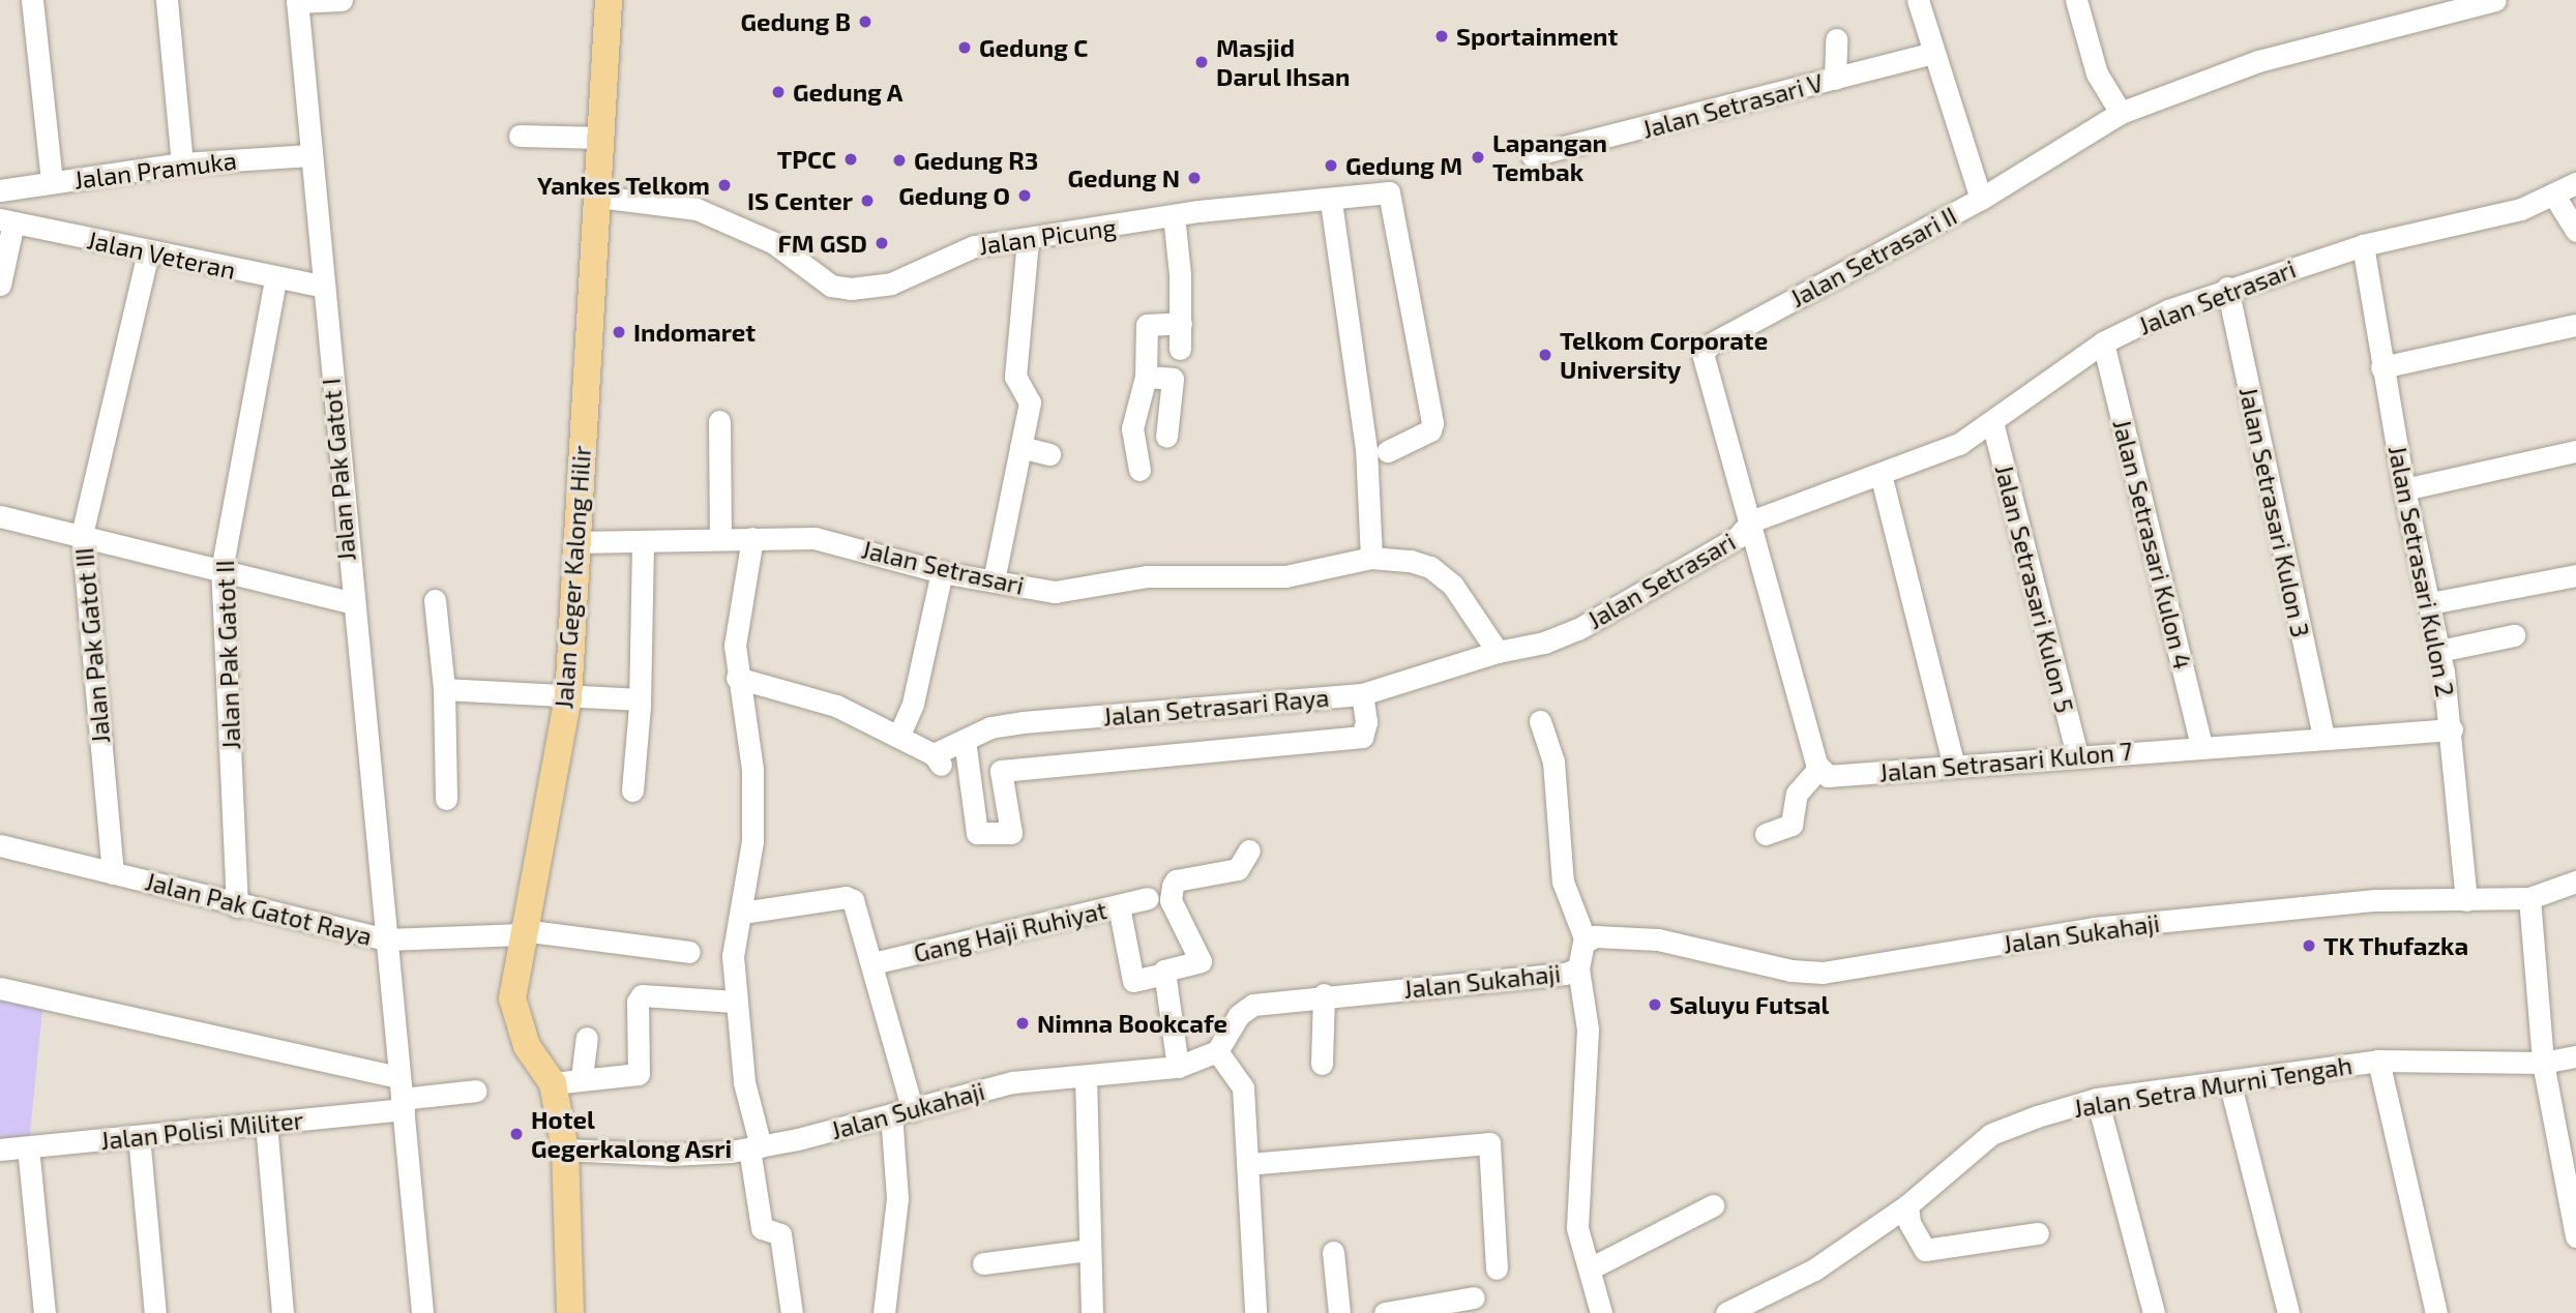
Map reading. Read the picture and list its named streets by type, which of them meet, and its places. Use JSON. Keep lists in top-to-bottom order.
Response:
{
  "streets": {
    "main road": ["Jalan Geger Kalong Hilir"],
    "street": [
      "Jalan Setrasari V",
      "Jalan Pramuka",
      "Jalan Picung",
      "Jalan Veteran",
      "Jalan Setrasari II",
      "Jalan Setrasari",
      "Jalan Pak Gatot I",
      "Jalan Setrasari Kulon 3",
      "Jalan Setrasari Kulon 4",
      "Jalan Setrasari Kulon 2",
      "Jalan Setrasari Kulon 5",
      "Jalan Pak Gatot III",
      "Jalan Pak Gatot II",
      "Jalan Setrasari Raya",
      "Jalan Setrasari Kulon 7",
      "Jalan Pak Gatot Raya",
      "Gang Haji Ruhiyat",
      "Jalan Sukahaji",
      "Jalan Setra Murni Tengah",
      "Jalan Polisi Militer"
    ]
  },
  "crossings": [
    ["Jalan Pramuka", "Jalan Pak Gatot I"],
    ["Jalan Picung", "Jalan Geger Kalong Hilir"],
    ["Jalan Veteran", "Jalan Pak Gatot I"],
    ["Jalan Veteran", "Jalan Pak Gatot III"],
    ["Jalan Veteran", "Jalan Pak Gatot II"],
    ["Jalan Setrasari II", "Jalan Setrasari"],
    ["Jalan Setrasari", "Jalan Setrasari Kulon 3"],
    ["Jalan Setrasari", "Jalan Setrasari Kulon 4"],
    ["Jalan Setrasari", "Jalan Setrasari Kulon 2"],
    ["Jalan Setrasari", "Jalan Geger Kalong Hilir"],
    ["Jalan Setrasari", "Jalan Setrasari Kulon 5"],
    ["Jalan Setrasari", "Jalan Setrasari Raya"],
    ["Jalan Pak Gatot I", "Jalan Pak Gatot Raya"],
    ["Jalan Pak Gatot I", "Jalan Polisi Militer"],
    ["Jalan Setrasari Kulon 3", "Jalan Setrasari Kulon 7"],
    ["Jalan Setrasari Kulon 4", "Jalan Setrasari Kulon 7"],
    ["Jalan Setrasari Kulon 2", "Jalan Setrasari Kulon 7"],
    ["Jalan Setrasari Kulon 2", "Jalan Sukahaji"],
    ["Jalan Geger Kalong Hilir", "Jalan Pak Gatot Raya"],
    ["Jalan Geger Kalong Hilir", "Jalan Sukahaji"],
    ["Jalan Setrasari Kulon 5", "Jalan Setrasari Kulon 7"],
    ["Jalan Pak Gatot III", "Jalan Pak Gatot Raya"],
    ["Jalan Pak Gatot II", "Jalan Pak Gatot Raya"]
  ],
  "places": [
    "Gedung B",
    "Sportainment",
    "Gedung C",
    "Masjid Darul Ihsan",
    "Gedung A",
    "Lapangan Tembak",
    "TPCC",
    "Gedung R3",
    "Gedung M",
    "Gedung N",
    "Yankes Telkom",
    "Gedung O",
    "IS Center",
    "FM GSD",
    "Indomaret",
    "Telkom Corporate University",
    "TK Thufazka",
    "Saluyu Futsal",
    "Nimna Bookcafe",
    "Hotel Gegerkalong Asri"
  ]
}
